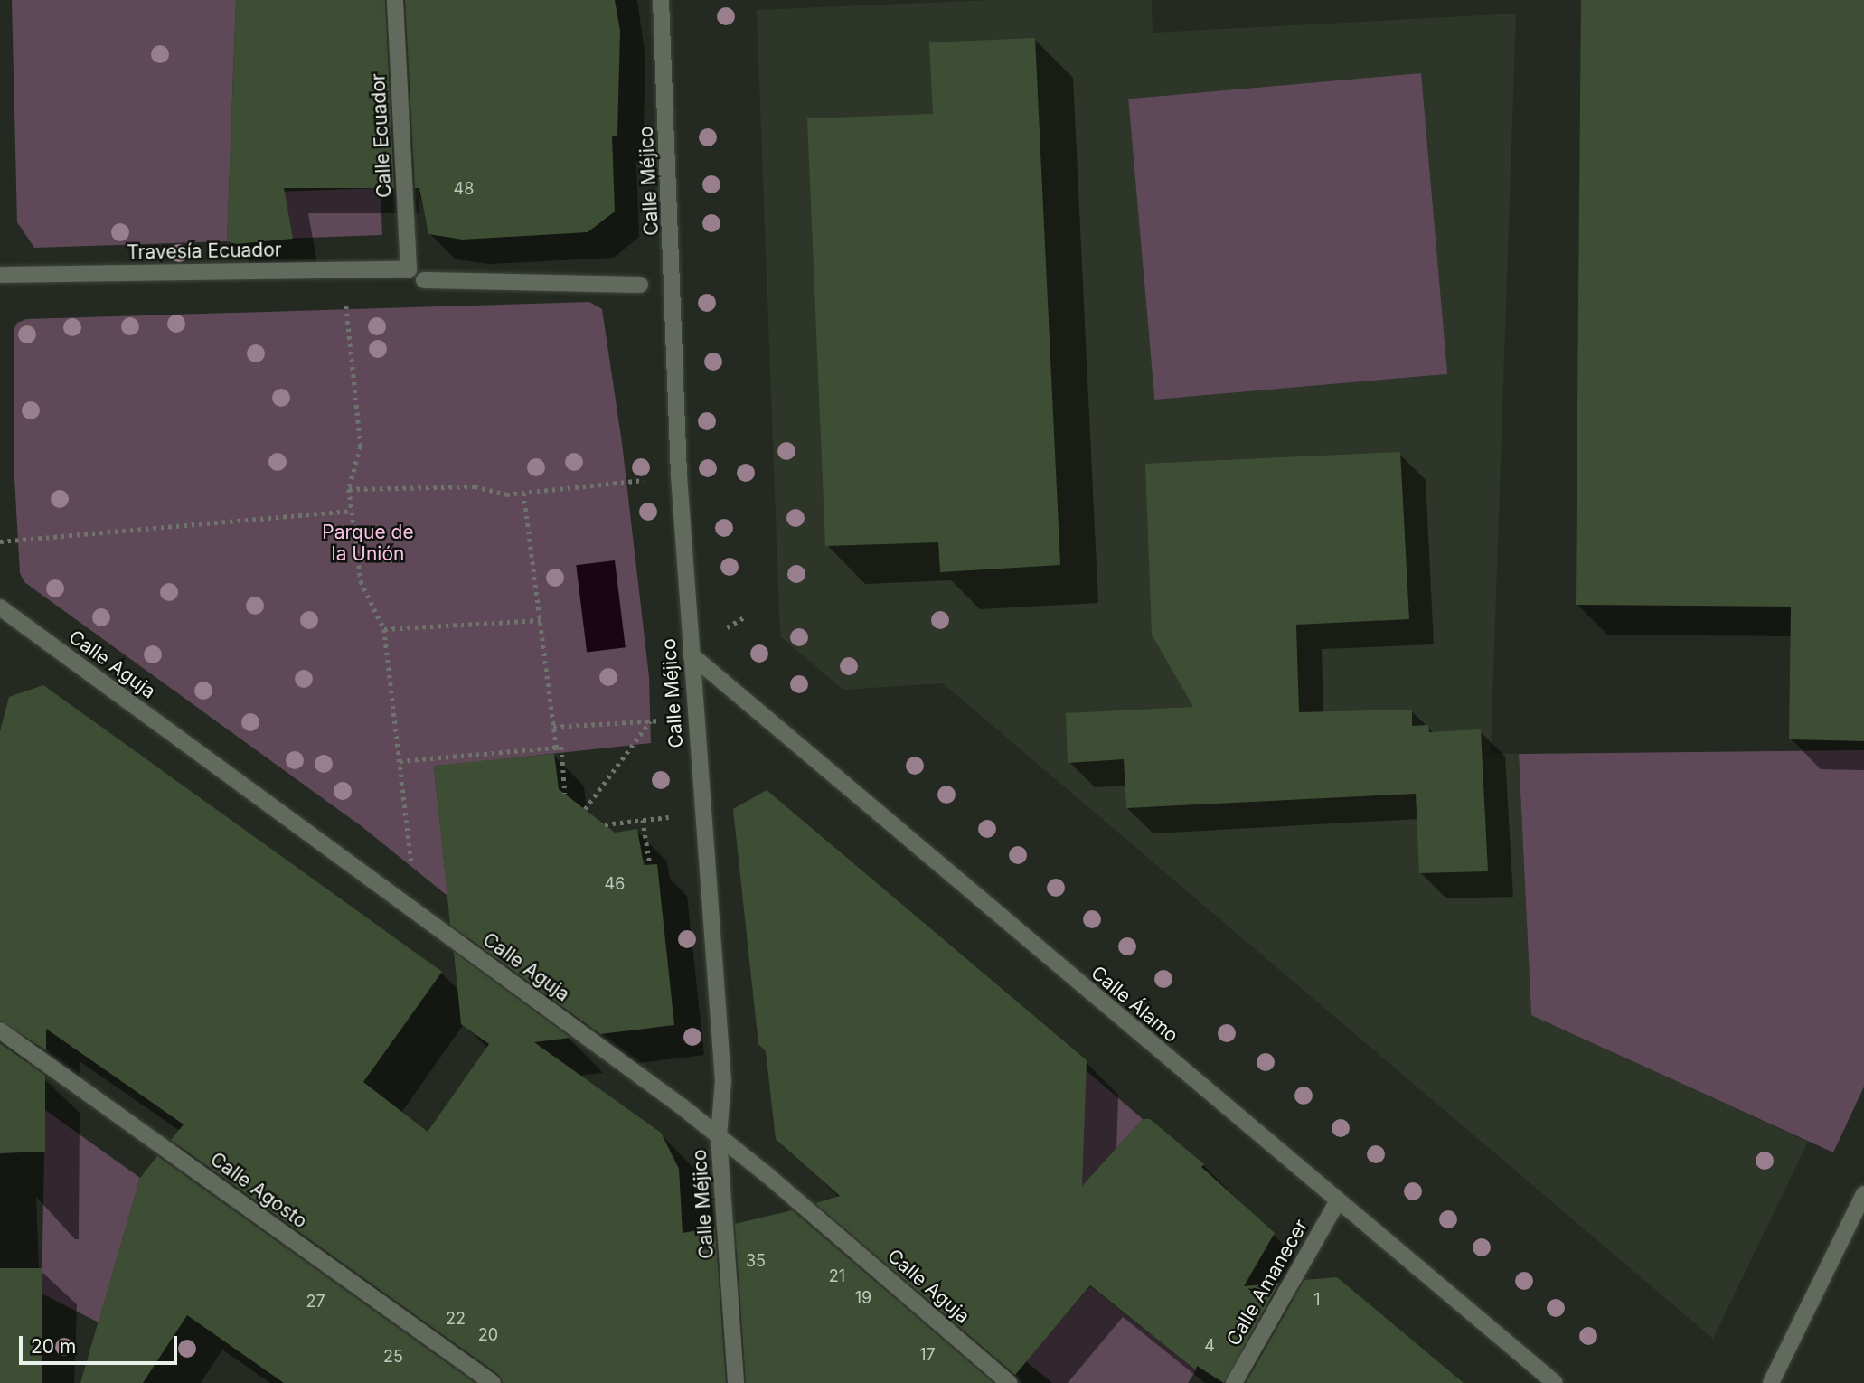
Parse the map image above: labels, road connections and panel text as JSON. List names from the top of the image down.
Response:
{
  "streets": {
    "street": [
      "Calle Ecuador",
      "Calle Méjico",
      "Travesía Ecuador",
      "Calle Aguja",
      "Calle Álamo",
      "Calle Agosto",
      "Calle Amanecer"
    ]
  },
  "crossings": [
    ["Calle Ecuador", "Travesía Ecuador"],
    ["Calle Méjico", "Calle Aguja"],
    ["Calle Méjico", "Calle Álamo"],
    ["Calle Álamo", "Calle Amanecer"]
  ],
  "parks": ["Parque de la Unión"],
  "house_numbers": [
    "48",
    "46",
    "35",
    "21",
    "19",
    "1",
    "27",
    "22",
    "20",
    "4",
    "17",
    "25"
  ],
  "scale_bar": "20 m"
}
